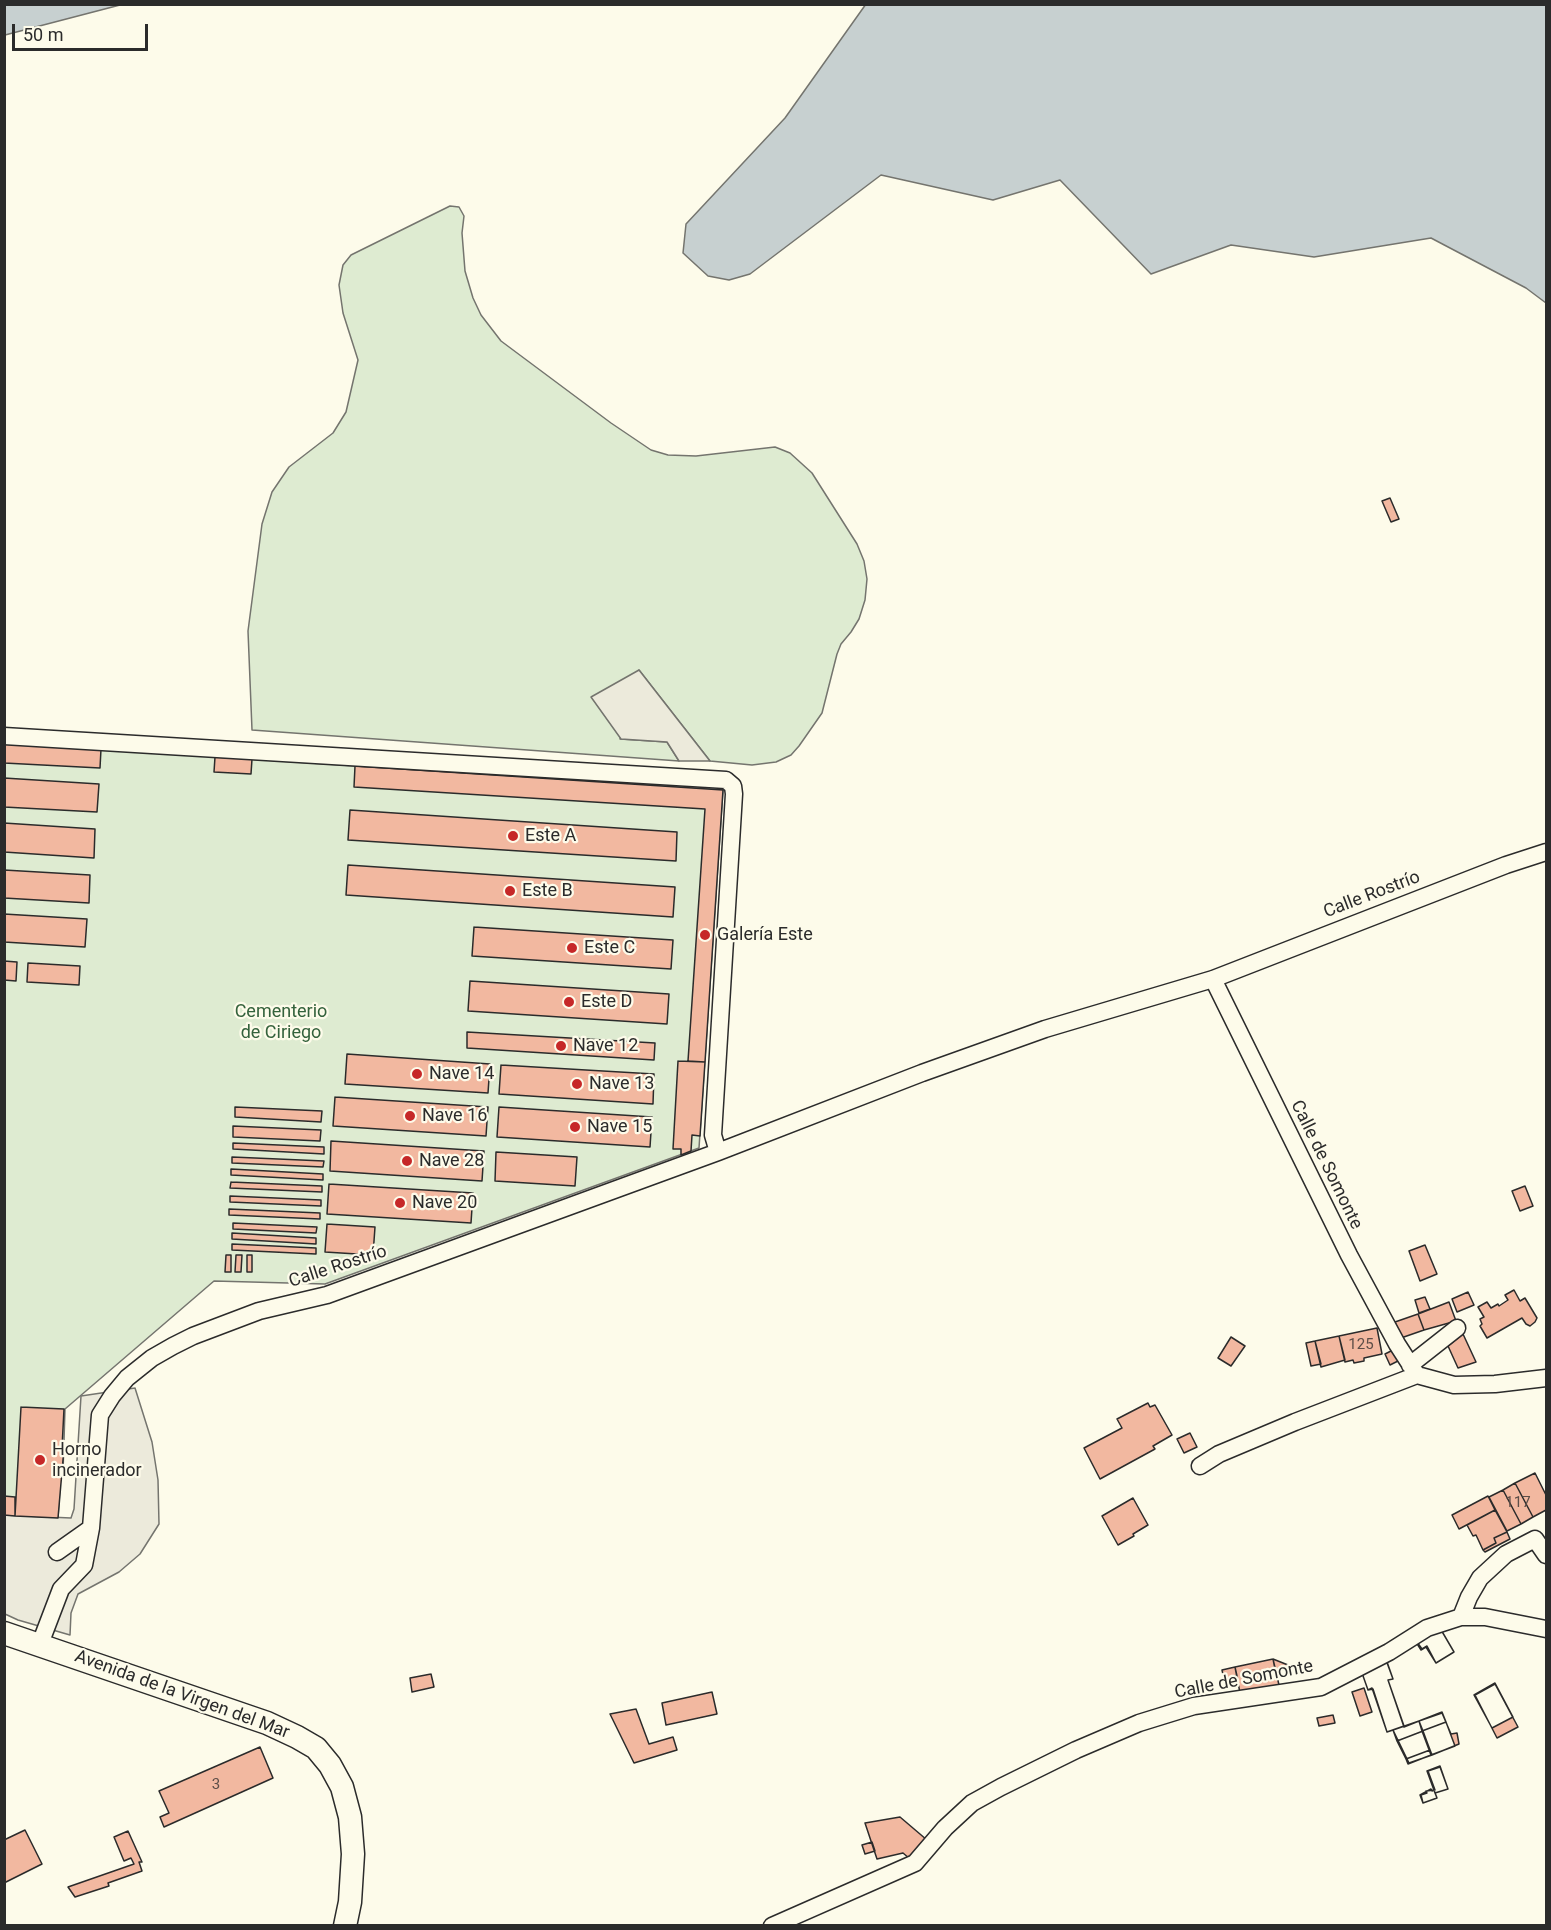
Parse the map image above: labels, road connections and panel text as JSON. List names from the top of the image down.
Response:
{
  "streets": {
    "main road": ["Avenida de la Virgen del Mar"],
    "street": ["Calle Rostrío", "Calle de Somonte"]
  },
  "crossings": [
    ["Calle Rostrío", "Calle de Somonte"],
    ["Calle Rostrío", "Avenida de la Virgen del Mar"]
  ],
  "parks": ["Cementerio de Ciriego"],
  "places": [
    "Este A",
    "Este B",
    "Galería Este",
    "Este C",
    "Este D",
    "Nave 12",
    "Nave 14",
    "Nave 13",
    "Nave 16",
    "Nave 15",
    "Nave 28",
    "Nave 20",
    "Horno incinerador"
  ],
  "house_numbers": ["125", "117", "3"],
  "scale_bar": "50 m"
}
